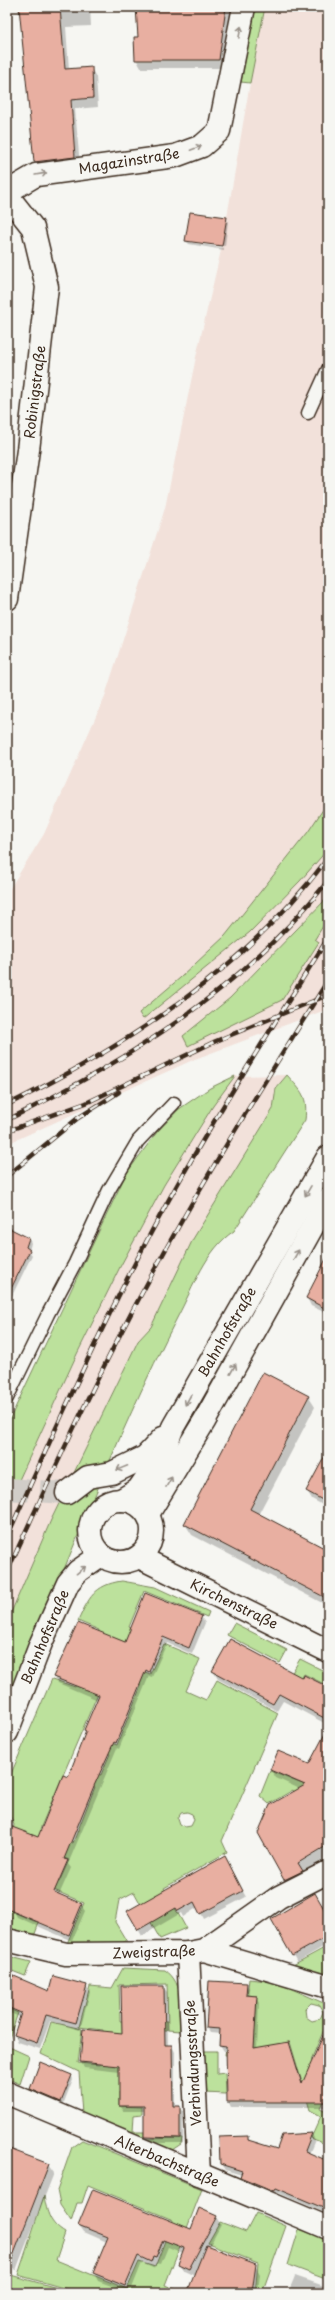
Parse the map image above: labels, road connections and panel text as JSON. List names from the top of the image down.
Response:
{
  "streets": {
    "street": [
      "Magazinstraße",
      "Robinigstraße",
      "Bahnhofstraße",
      "Kirchenstraße",
      "Zweigstraße",
      "Verbindungsstraße",
      "Alterbachstraße"
    ]
  },
  "crossings": [
    ["Magazinstraße", "Robinigstraße"],
    ["Bahnhofstraße", "Kirchenstraße"],
    ["Zweigstraße", "Verbindungsstraße"],
    ["Verbindungsstraße", "Alterbachstraße"]
  ],
  "one_way": ["Magazinstraße"]
}
